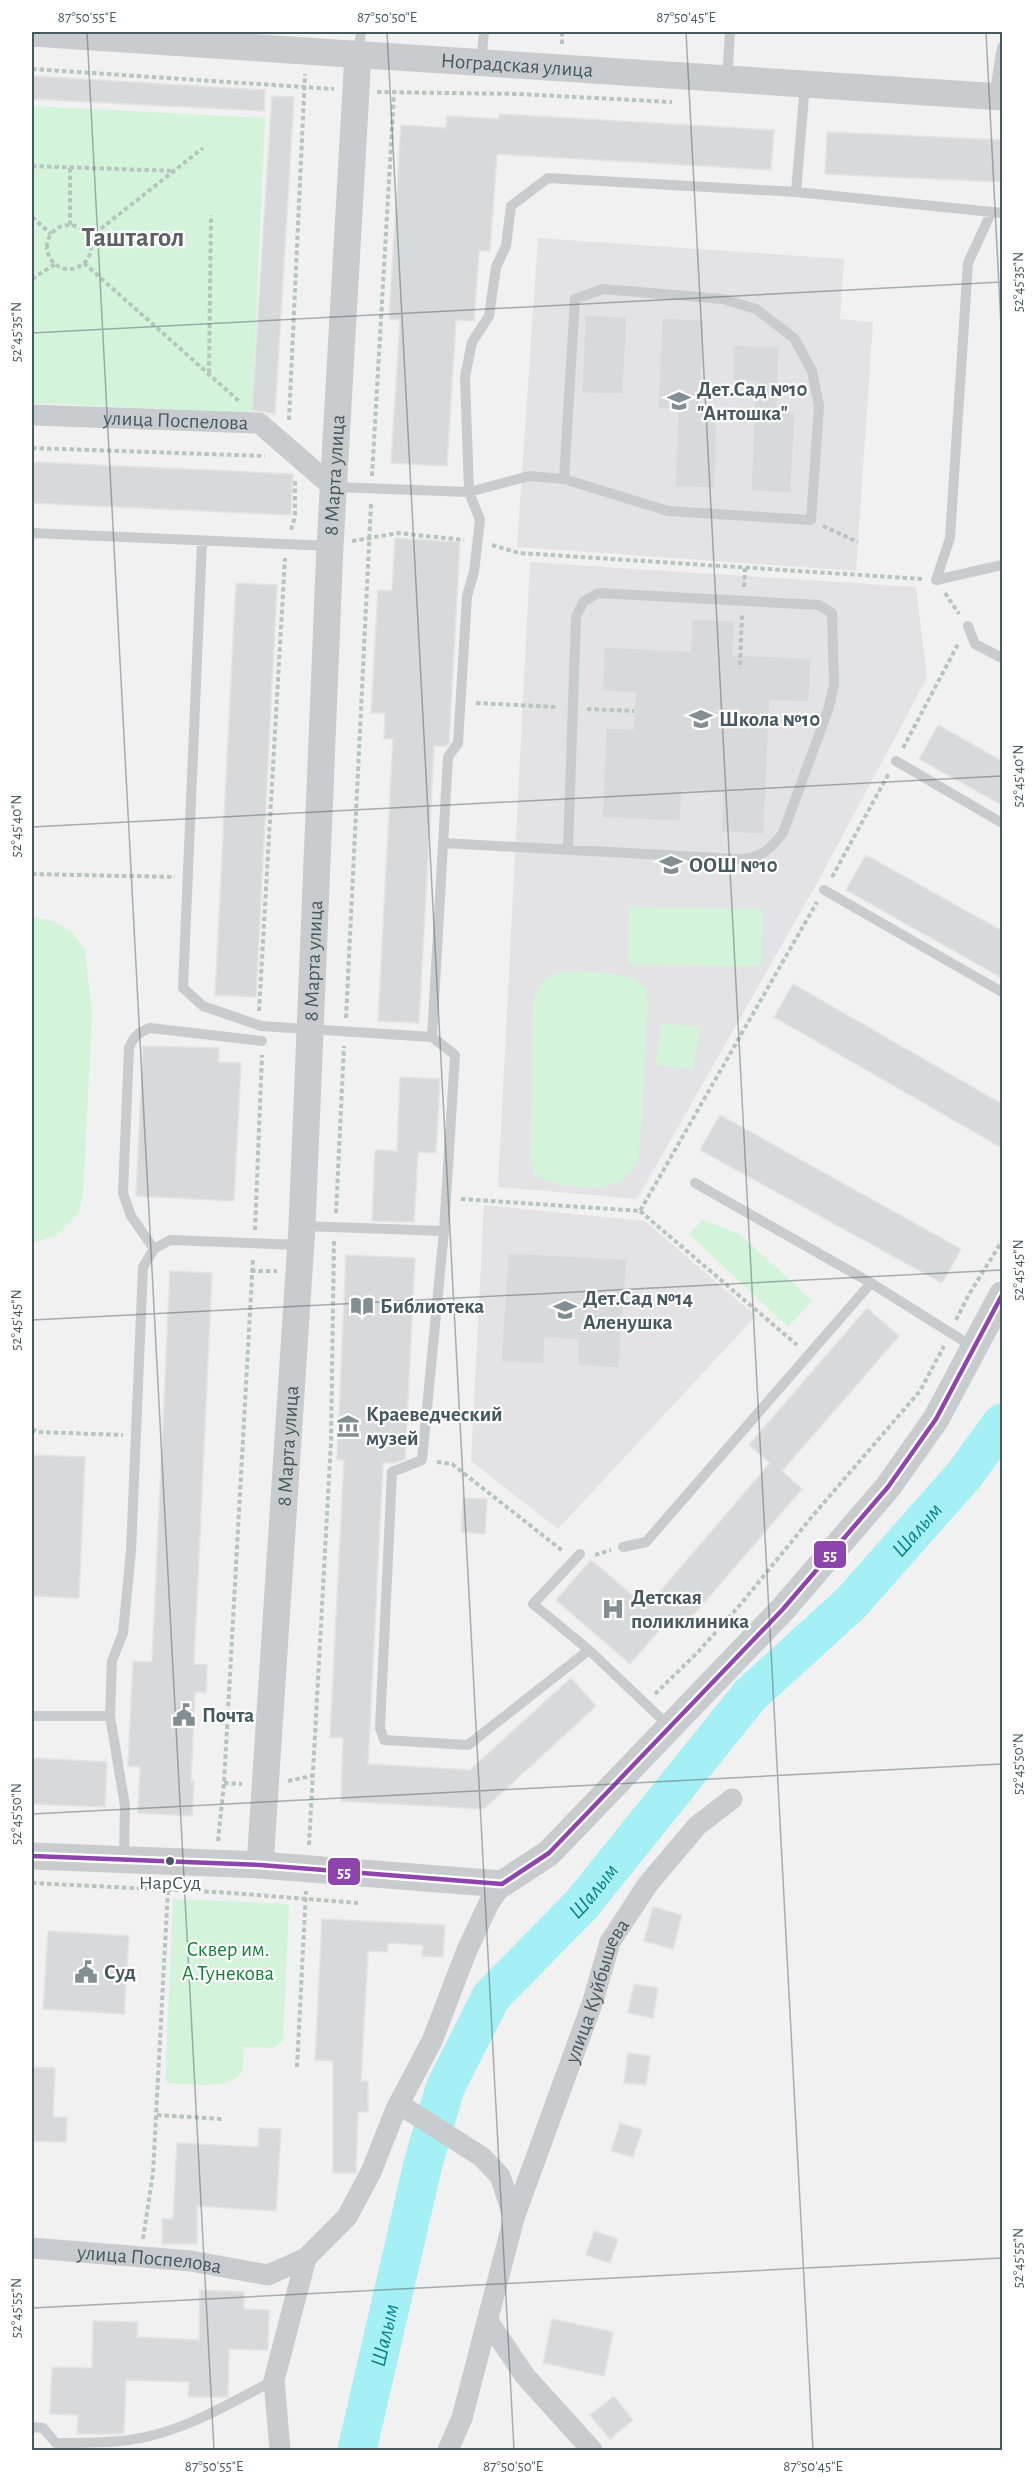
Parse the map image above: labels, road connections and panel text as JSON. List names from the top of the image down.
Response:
{
  "streets": {
    "street": [
      "Ноградская улица",
      "улица Поспелова",
      "8 Марта улица",
      "улица Куйбышева"
    ]
  },
  "crossings": [
    ["Ноградская улица", "8 Марта улица"],
    ["улица Поспелова", "8 Марта улица"]
  ],
  "districts": ["Таштагол"],
  "water": ["Шалым"],
  "parks": ["Сквер им. А.Тунекова"],
  "places": {
    "school or university": [
      "Дет.Сад №10 \"Антошка\"",
      "Школа №10",
      "ООШ №10",
      "Дет.Сад №14 Аленушка"
    ],
    "library": ["Библиотека"],
    "museum": ["Краеведческий музей"],
    "hospital": ["Детская поликлиника"],
    "public building": ["Почта", "Суд"],
    "other": ["НарСуд"]
  },
  "lines": ["transit line 55"],
  "coordinates": [
    "87°50'55\"E",
    "87°50'50\"E",
    "87°50'45\"E",
    "52°45'35\"N",
    "52°45'40\"N",
    "52°45'45\"N",
    "52°45'50\"N",
    "52°45'55\"N"
  ]
}
